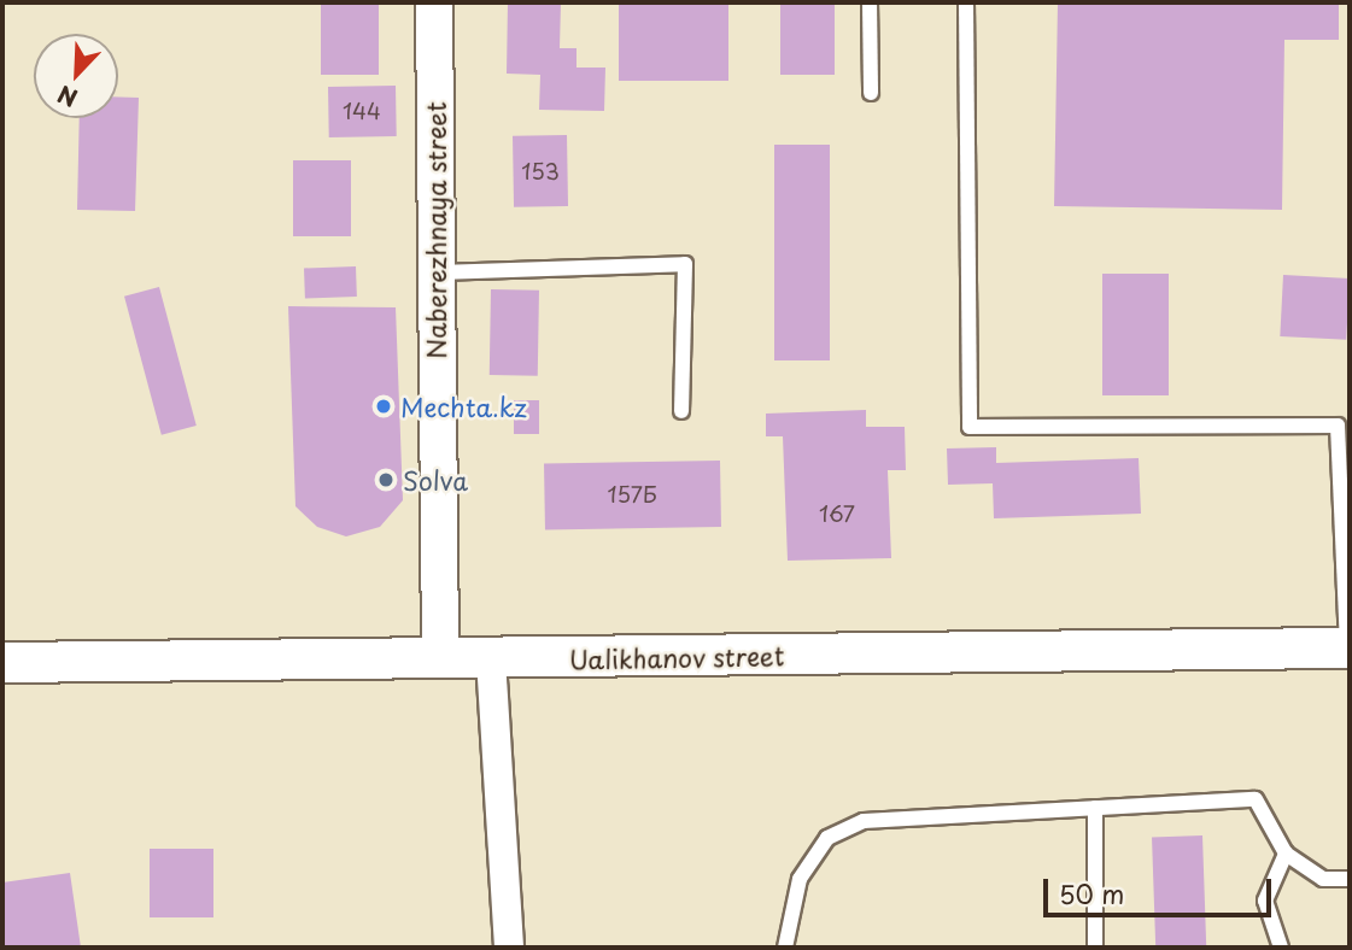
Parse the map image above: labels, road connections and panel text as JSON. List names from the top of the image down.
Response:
{
  "streets": {
    "main road": ["Ualikhanov street"],
    "street": ["Naberezhnaya street"]
  },
  "crossings": [
    ["Naberezhnaya street", "Ualikhanov street"]
  ],
  "places": ["Mechta.kz", "Solva"],
  "house_numbers": [
    "144",
    "153",
    "157Б",
    "167"
  ],
  "scale_bar": "50 m",
  "north": "bottom left"
}
